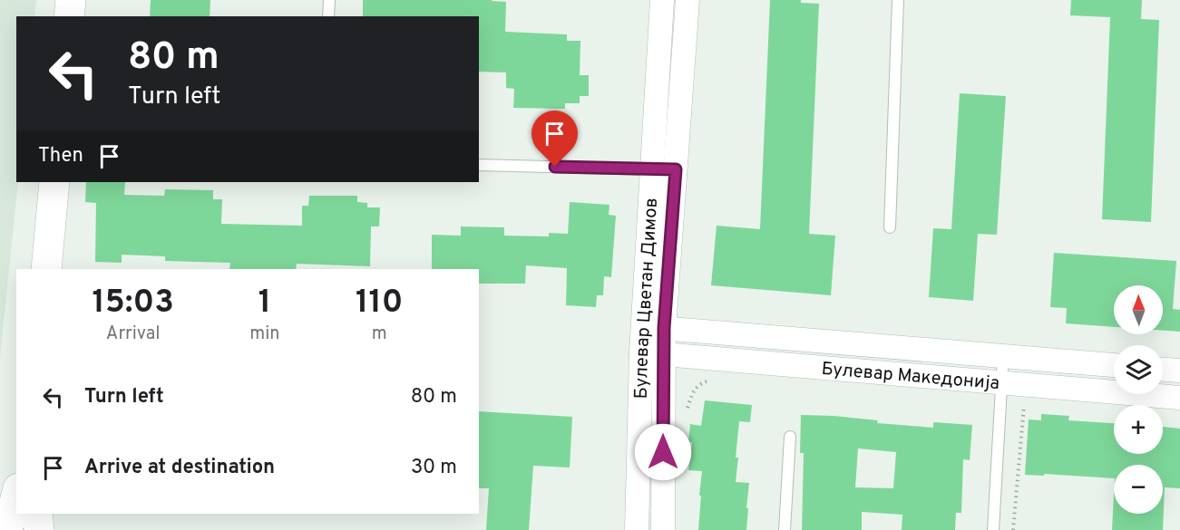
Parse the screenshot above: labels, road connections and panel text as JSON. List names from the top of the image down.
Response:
{
  "streets": {
    "street": ["Булевар Цветан Димов", "Булевар Македонија"]
  },
  "crossings": [
    ["Булевар Цветан Димов", "Булевар Македонија"]
  ],
  "north": "top",
  "page": {
    "turn": ["80 m", "Turn left"],
    "then": "Then",
    "eta": [
      "15:03",
      "Arrival",
      "1",
      "min",
      "110",
      "m"
    ],
    "map_buttons": ["+", "−"],
    "list": [
      {
        "name": "Turn left",
        "value": "80 m"
      },
      {
        "name": "Arrive at destination",
        "value": "30 m"
      }
    ]
  }
}
